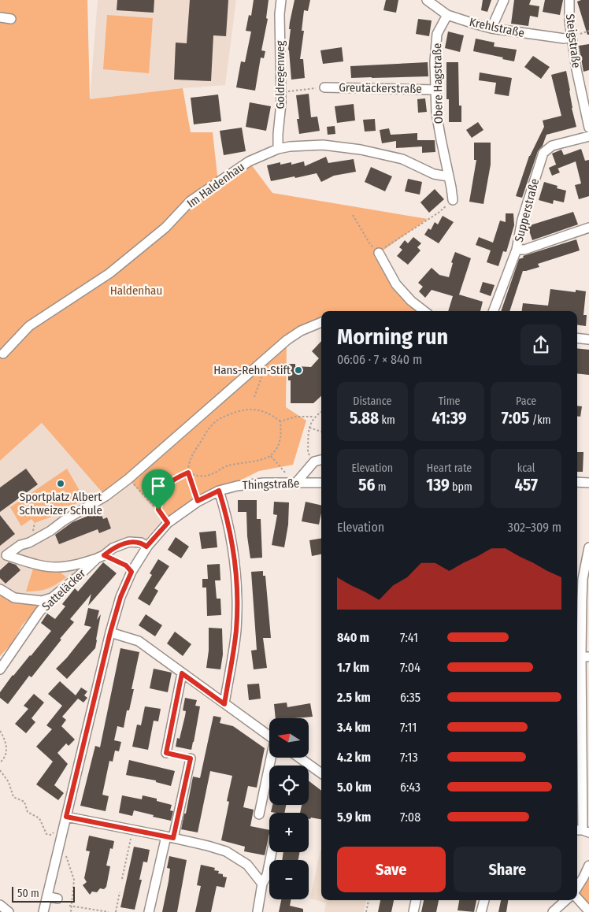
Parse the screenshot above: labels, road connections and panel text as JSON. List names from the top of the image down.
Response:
{
  "streets": {
    "street": [
      "Krehlstraße",
      "Steigstraße",
      "Goldregenweg",
      "Obere Hagstraße",
      "Greutäckerstraße",
      "Im Haldenhau",
      "Supperstraße",
      "Thingstraße",
      "Satteläcker"
    ]
  },
  "crossings": [
    ["Krehlstraße", "Steigstraße"],
    ["Krehlstraße", "Obere Hagstraße"],
    ["Goldregenweg", "Im Haldenhau"],
    ["Obere Hagstraße", "Greutäckerstraße"],
    ["Obere Hagstraße", "Im Haldenhau"],
    ["Thingstraße", "Satteläcker"]
  ],
  "parks": ["Haldenhau"],
  "places": ["Hans-Rehn-Stift", "Sportplatz Albert Schweizer Schule"],
  "scale_bar": "50 m",
  "north": "left",
  "page": {
    "heading": ["Morning run", "06:06 · 7 × 840 m"],
    "stats": [
      ["Distance", "5.88 km"],
      ["Time", "41:39"],
      ["Pace", "7:05 /km"],
      ["Elevation", "56 m"],
      ["Heart rate", "139 bpm"],
      ["kcal", "457"]
    ],
    "chart": ["Elevation", "302–309 m"],
    "list": [
      {
        "name": "840 m",
        "note": "7:41"
      },
      {
        "name": "1.7 km",
        "note": "7:04"
      },
      {
        "name": "2.5 km",
        "note": "6:35"
      },
      {
        "name": "3.4 km",
        "note": "7:11"
      },
      {
        "name": "4.2 km",
        "note": "7:13"
      },
      {
        "name": "5.0 km",
        "note": "6:43"
      },
      {
        "name": "5.9 km",
        "note": "7:08"
      }
    ],
    "map_buttons": ["+", "−"],
    "buttons": ["Save", "Share"],
    "scale": "50 m"
  }
}
